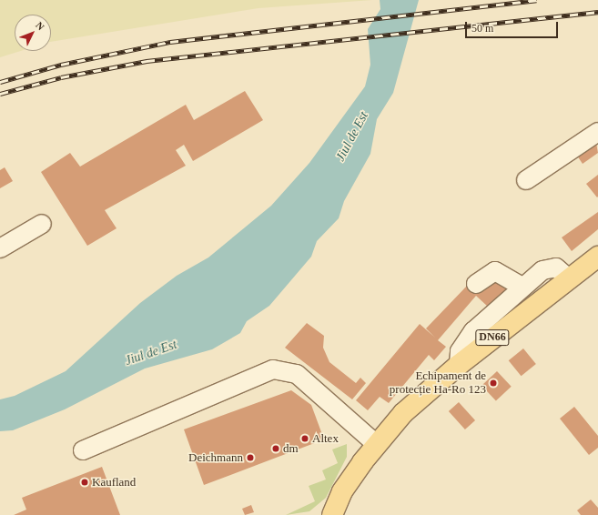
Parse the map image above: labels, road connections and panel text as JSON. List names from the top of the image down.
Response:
{
  "streets": {
    "main road": ["DN66"]
  },
  "water": ["Jiul de Est"],
  "places": [
    "Echipament de protecție Ha-Ro 123",
    "Altex",
    "dm",
    "Deichmann",
    "Kaufland"
  ],
  "scale_bar": "50 m",
  "north": "top right"
}
